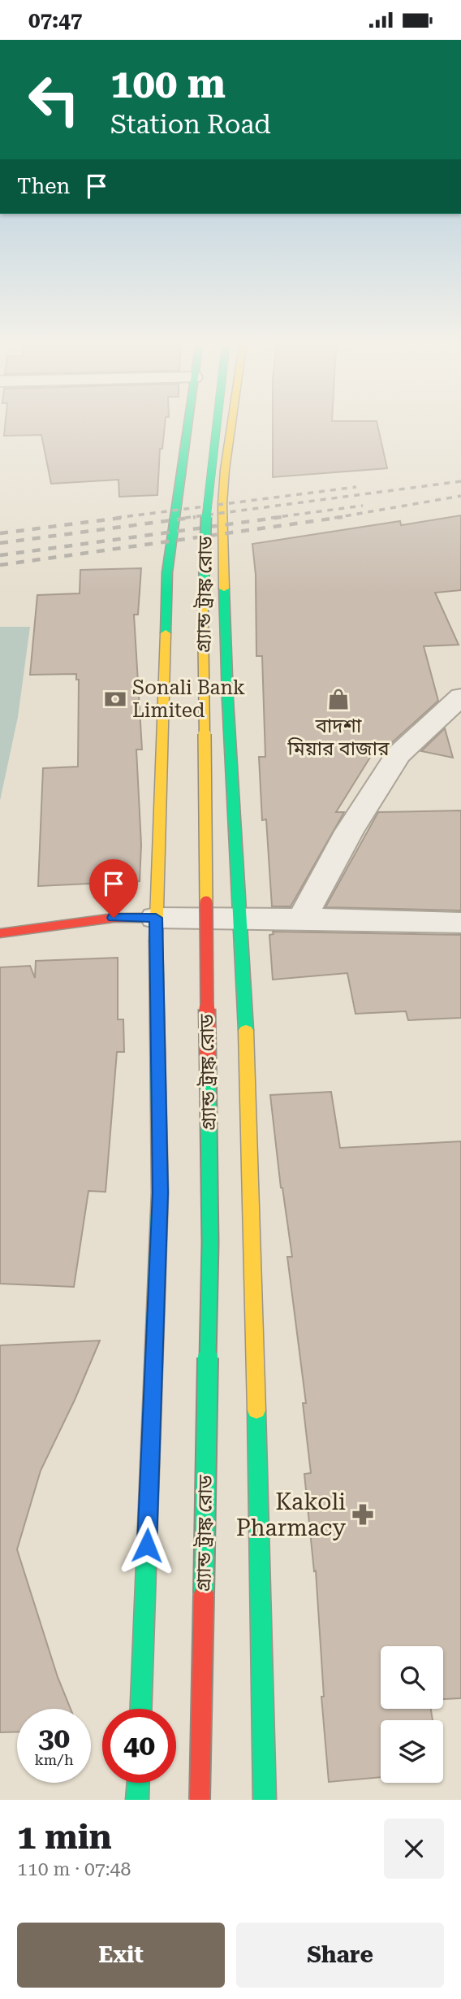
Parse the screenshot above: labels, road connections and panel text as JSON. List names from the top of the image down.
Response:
{
  "streets": {
    "main road": ["গ্র্যান্ড ট্রাঙ্ক রোড"]
  },
  "places": {
    "bank": ["Sonali Bank Limited"],
    "shop": ["বাদশা মিয়ার বাজার"],
    "pharmacy": ["Kakoli Pharmacy"]
  },
  "page": {
    "status": "07:47",
    "turn": ["100 m", "Station Road"],
    "then": "Then",
    "speed": "30 km/h",
    "limit": "40",
    "heading": ["1 min", "110 m · 07:48"],
    "buttons": ["Exit", "Share"]
  }
}
